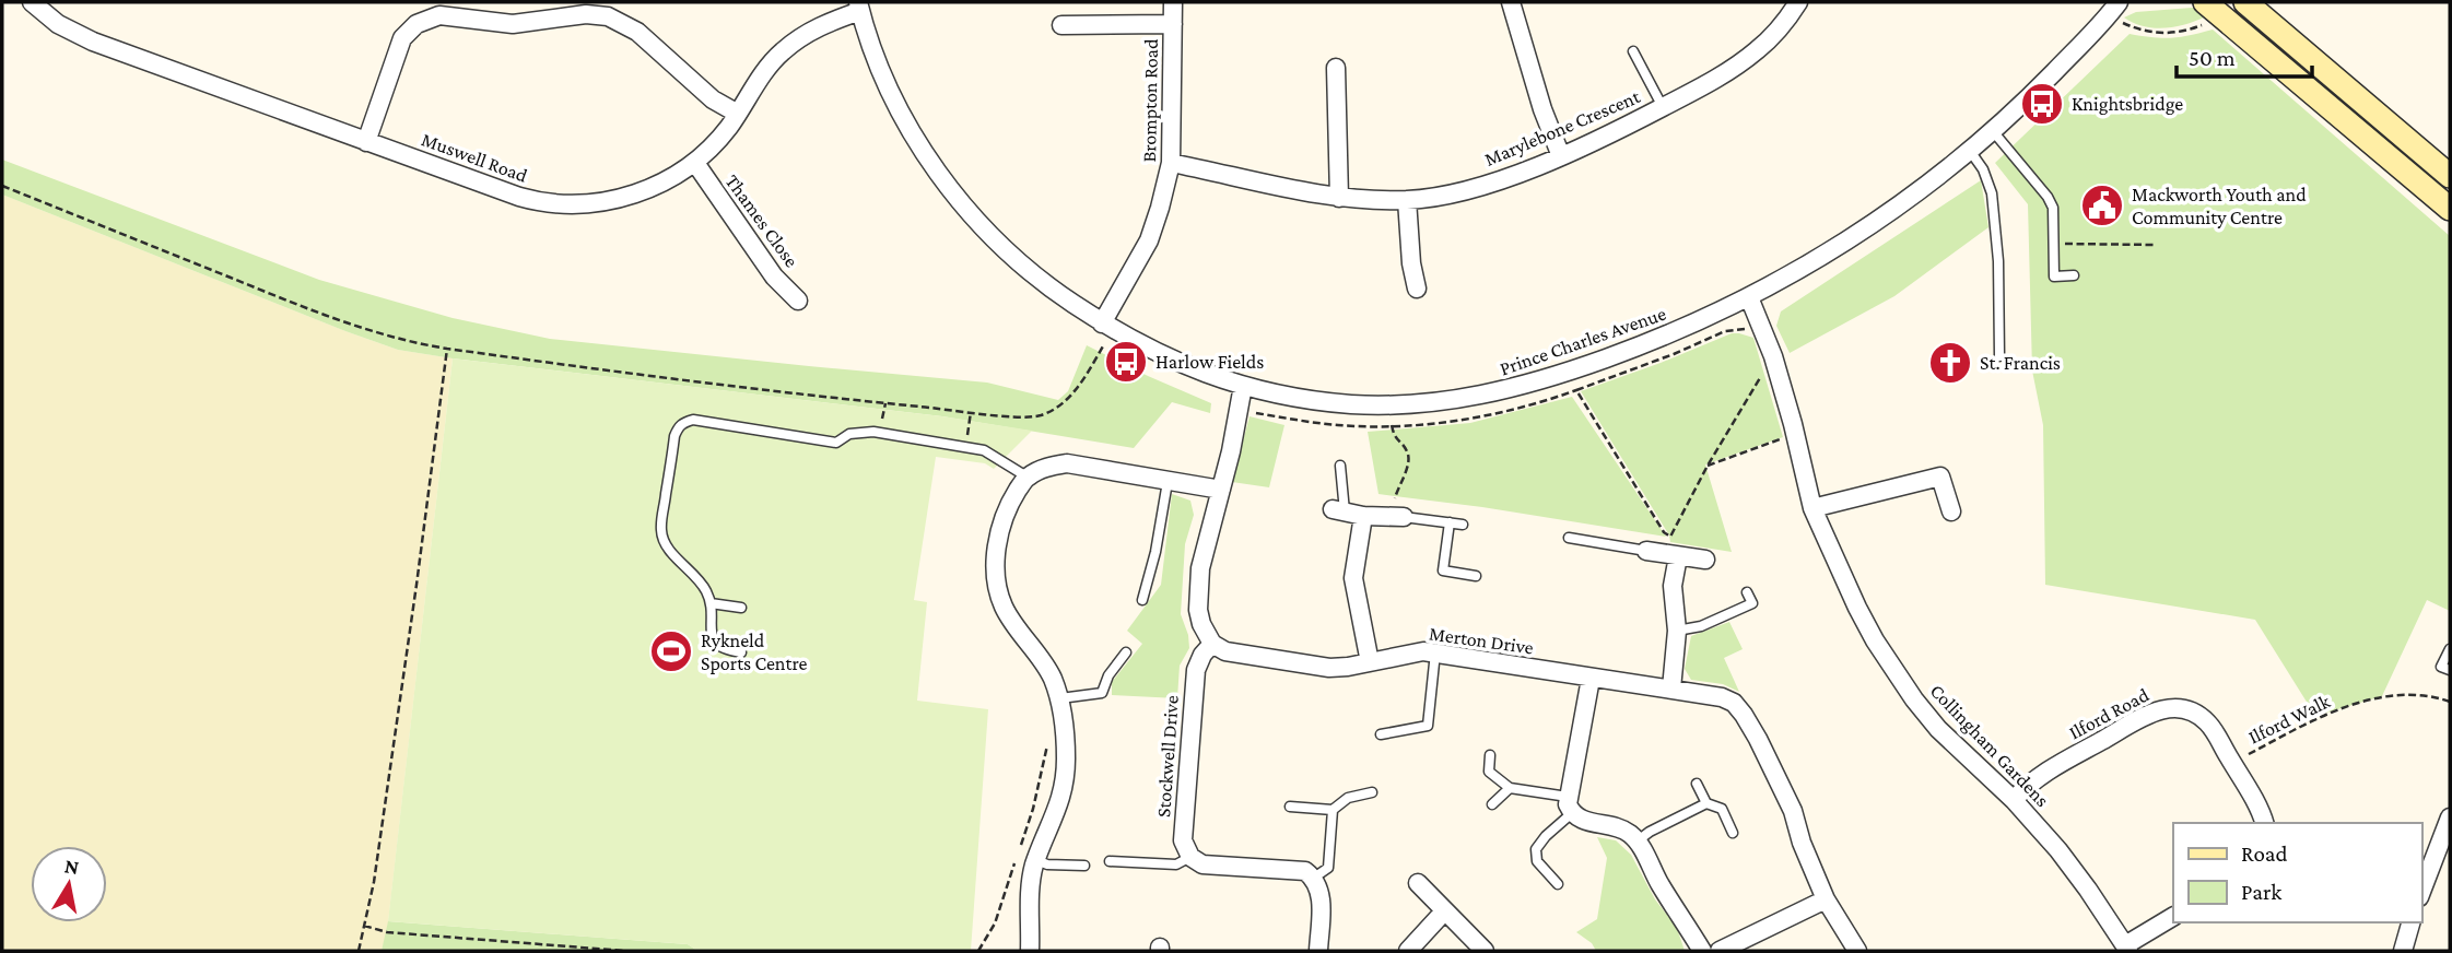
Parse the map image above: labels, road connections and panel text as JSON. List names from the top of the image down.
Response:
{
  "streets": {
    "street": [
      "Brompton Road",
      "Marylebone Crescent",
      "Muswell Road",
      "Thames Close",
      "Prince Charles Avenue",
      "Merton Drive",
      "Ilford Road",
      "Collingham Gardens",
      "Stockwell Drive"
    ],
    "path": ["Ilford Walk"]
  },
  "crossings": [
    ["Brompton Road", "Marylebone Crescent"],
    ["Brompton Road", "Prince Charles Avenue"],
    ["Muswell Road", "Thames Close"],
    ["Muswell Road", "Prince Charles Avenue"],
    ["Prince Charles Avenue", "Collingham Gardens"],
    ["Merton Drive", "Stockwell Drive"],
    ["Ilford Road", "Ilford Walk"],
    ["Ilford Road", "Collingham Gardens"]
  ],
  "places": {
    "bus stop": ["Knightsbridge", "Harlow Fields"],
    "public building": ["Mackworth Youth and Community Centre"],
    "church": ["St. Francis"],
    "sports": ["Rykneld Sports Centre"]
  },
  "legend": ["Road", "Park"],
  "scale_bar": "50 m",
  "north": "top"
}
